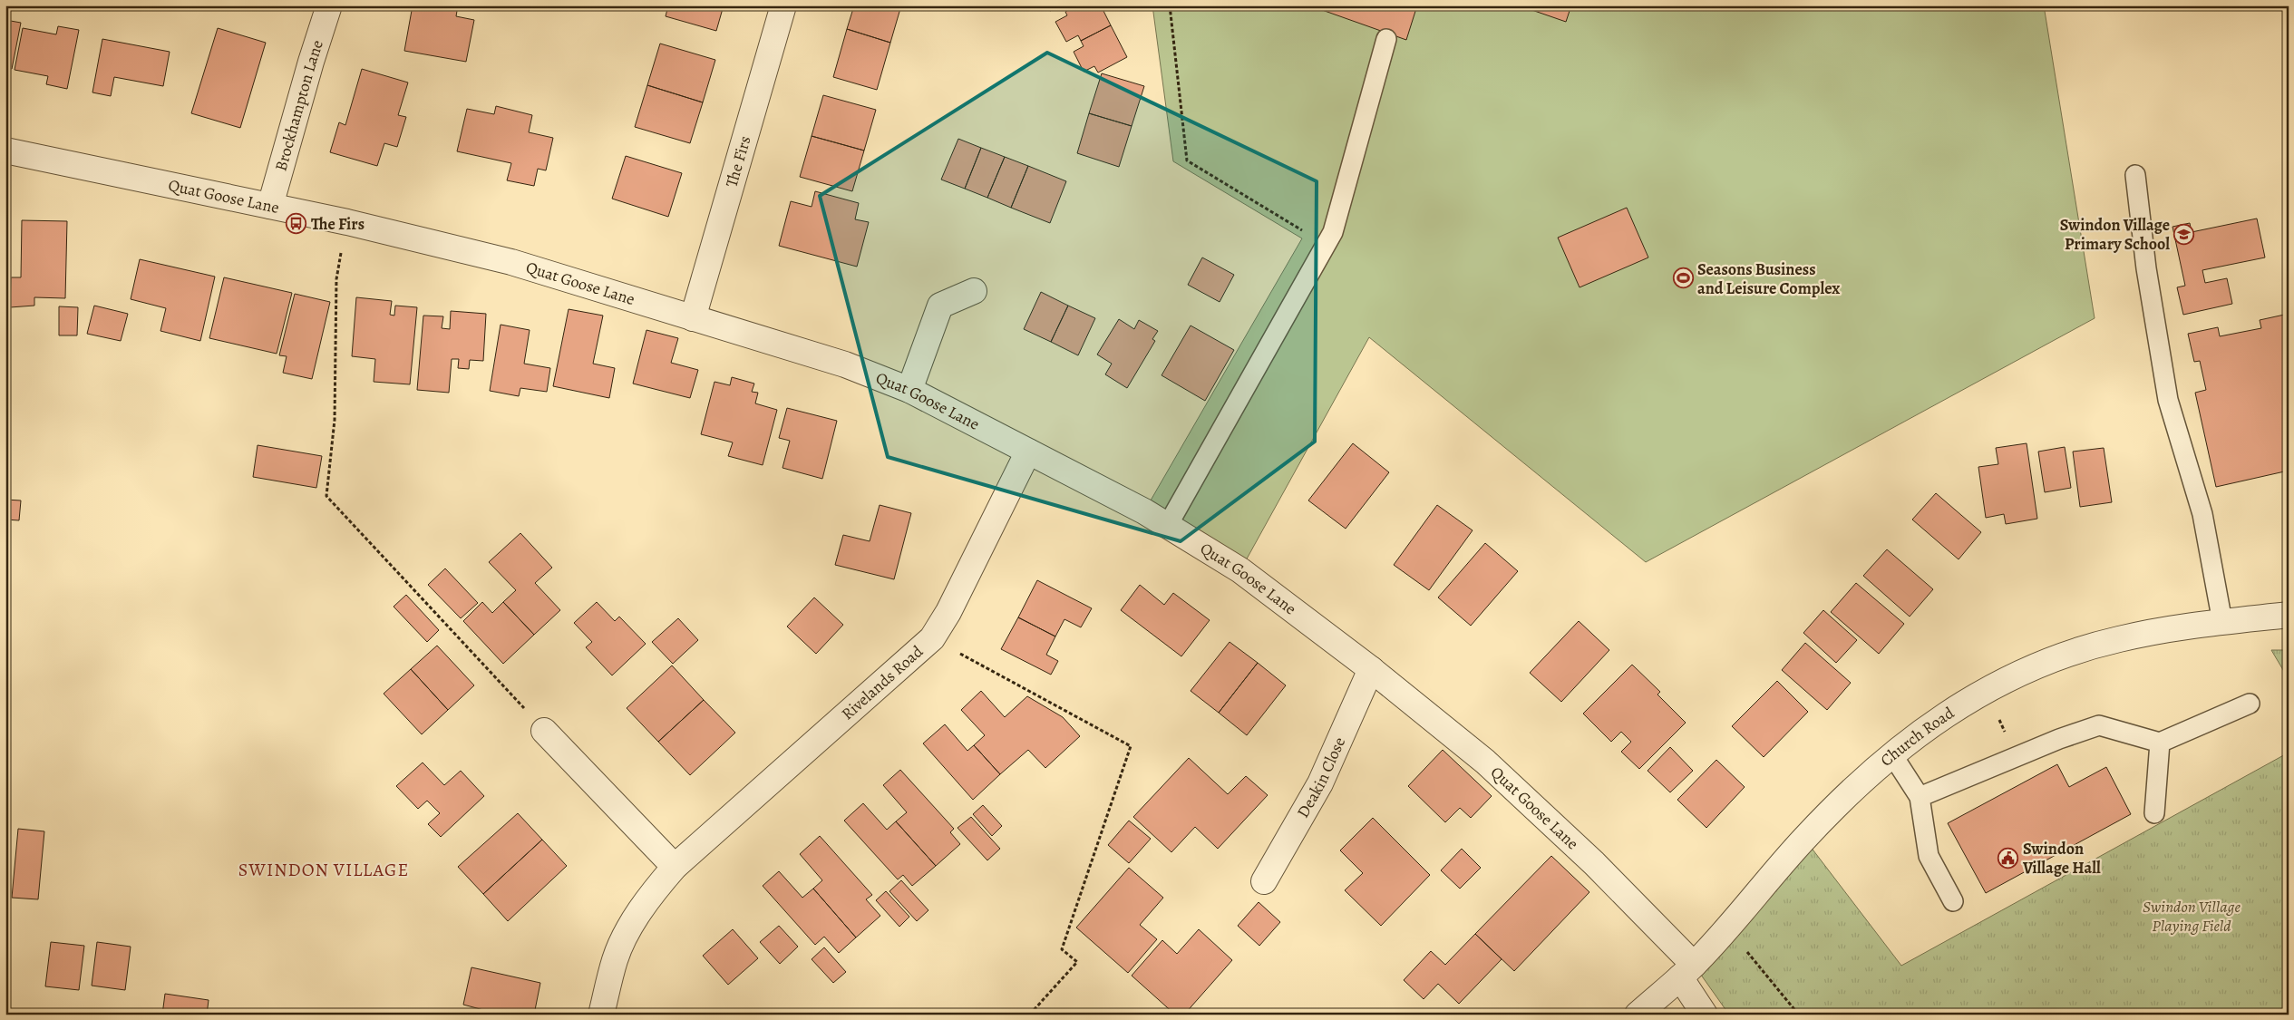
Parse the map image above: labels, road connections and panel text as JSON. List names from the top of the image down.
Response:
{
  "streets": {
    "street": [
      "Brockhampton Lane",
      "The Firs",
      "Quat Goose Lane",
      "Rivelands Road",
      "Church Road",
      "Deakin Close"
    ]
  },
  "crossings": [
    ["Brockhampton Lane", "Quat Goose Lane"],
    ["The Firs", "Quat Goose Lane"],
    ["Quat Goose Lane", "Rivelands Road"],
    ["Quat Goose Lane", "Church Road"],
    ["Quat Goose Lane", "Deakin Close"]
  ],
  "districts": ["SWINDON VILLAGE"],
  "parks": ["Swindon Village Playing Field"],
  "places": {
    "bus stop": ["The Firs"],
    "school or university": ["Swindon Village Primary School"],
    "sports": ["Seasons Business and Leisure Complex"],
    "public building": ["Swindon Village Hall"]
  }
}
